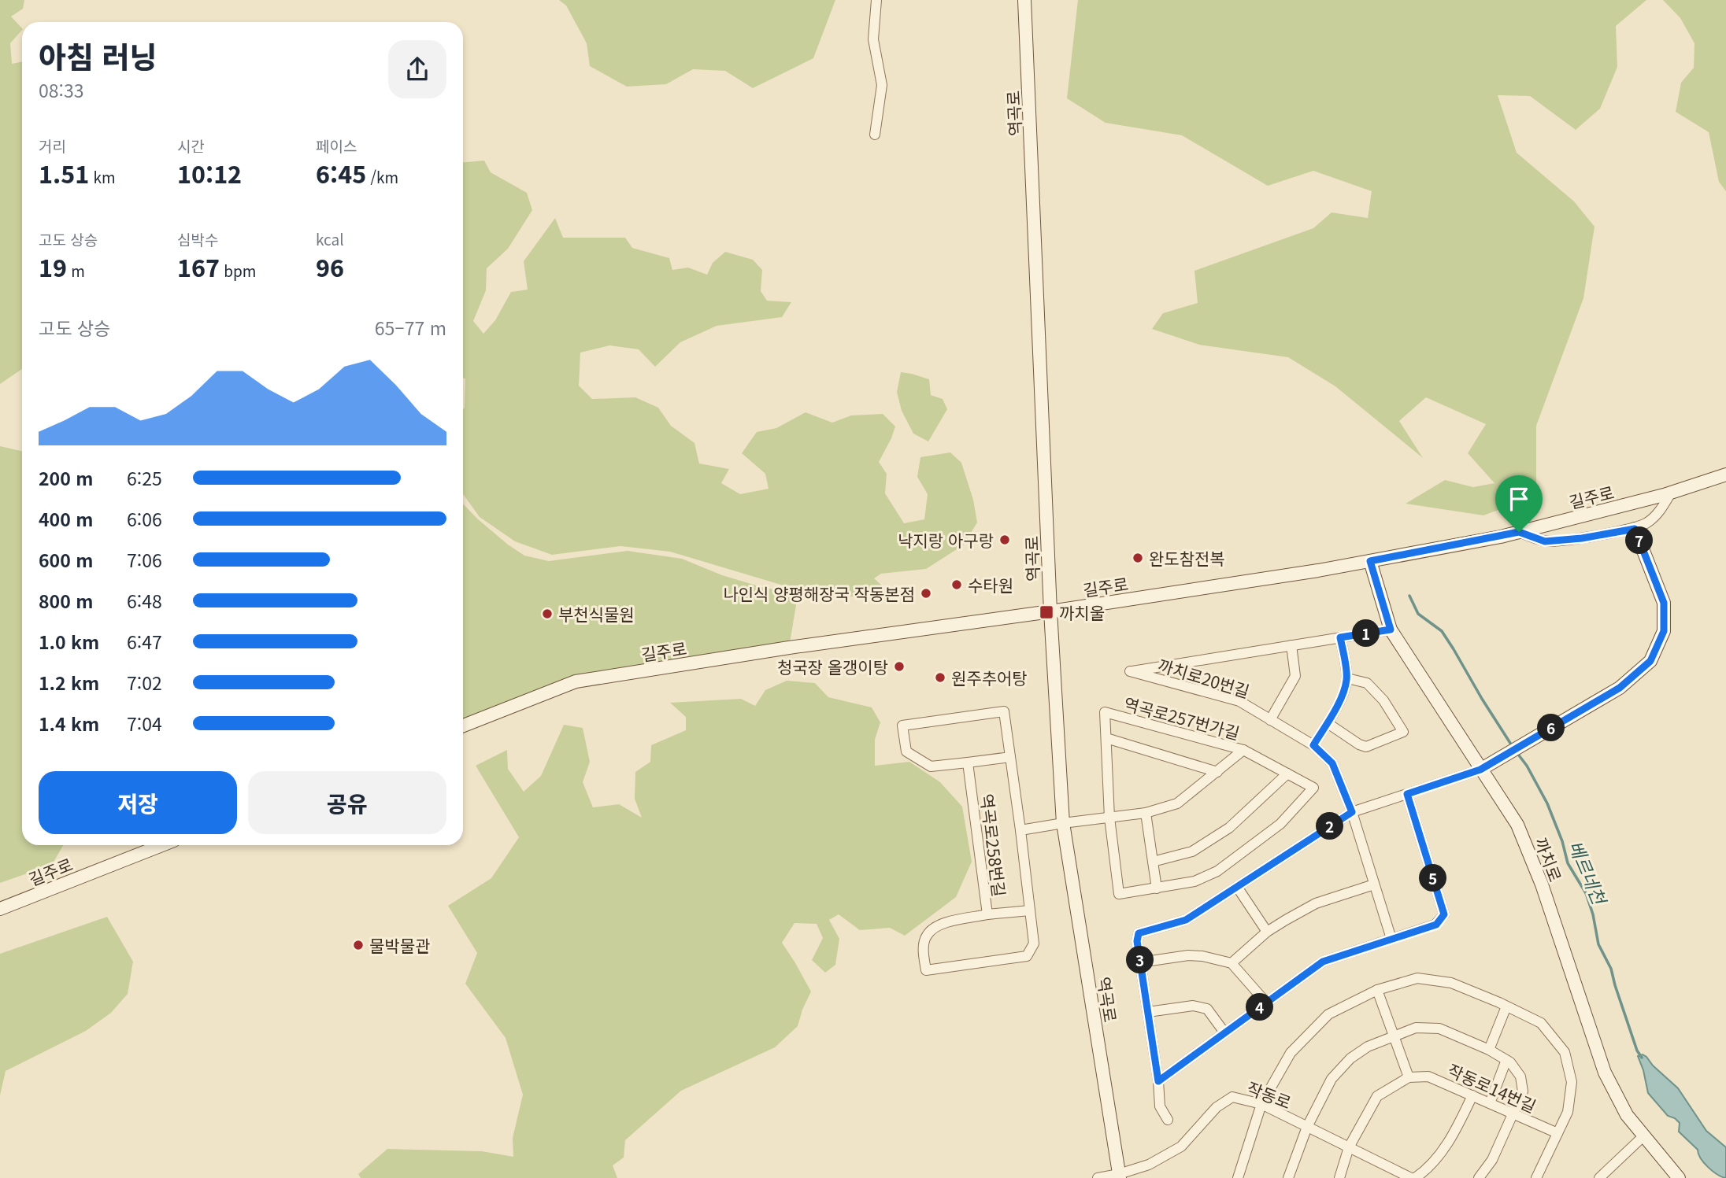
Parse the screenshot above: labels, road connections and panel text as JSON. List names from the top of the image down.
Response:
{
  "streets": {
    "street": [
      "역곡로",
      "길주로",
      "까치로20번길",
      "역곡로257번가길",
      "역곡로258번길",
      "까치로",
      "작동로14번길",
      "작동로"
    ]
  },
  "crossings": [
    ["역곡로", "길주로"],
    ["역곡로", "역곡로258번길"],
    ["역곡로", "작동로"],
    ["길주로", "까치로"],
    ["역곡로257번가길", "역곡로258번길"]
  ],
  "water": ["베르네천"],
  "places": {
    "other": [
      "낙지랑 아구랑",
      "완도참전복",
      "수타원",
      "나인식 양평해장국 작동본점",
      "부천식물원",
      "청국장 올갱이탕",
      "원주추어탕",
      "물박물관"
    ],
    "transit": ["까치울"]
  },
  "page": {
    "heading": ["아침 러닝", "08:33"],
    "stats": [
      ["거리", "1.51 km"],
      ["시간", "10:12"],
      ["페이스", "6:45 /km"],
      ["고도 상승", "19 m"],
      ["심박수", "167 bpm"],
      ["kcal", "96"]
    ],
    "chart": ["고도 상승", "65–77 m"],
    "list": [
      {
        "name": "200 m",
        "note": "6:25"
      },
      {
        "name": "400 m",
        "note": "6:06"
      },
      {
        "name": "600 m",
        "note": "7:06"
      },
      {
        "name": "800 m",
        "note": "6:48"
      },
      {
        "name": "1.0 km",
        "note": "6:47"
      },
      {
        "name": "1.2 km",
        "note": "7:02"
      },
      {
        "name": "1.4 km",
        "note": "7:04"
      }
    ],
    "pins": [
      "7",
      "1",
      "6",
      "2",
      "5",
      "3",
      "4"
    ],
    "buttons": ["저장", "공유"]
  }
}
